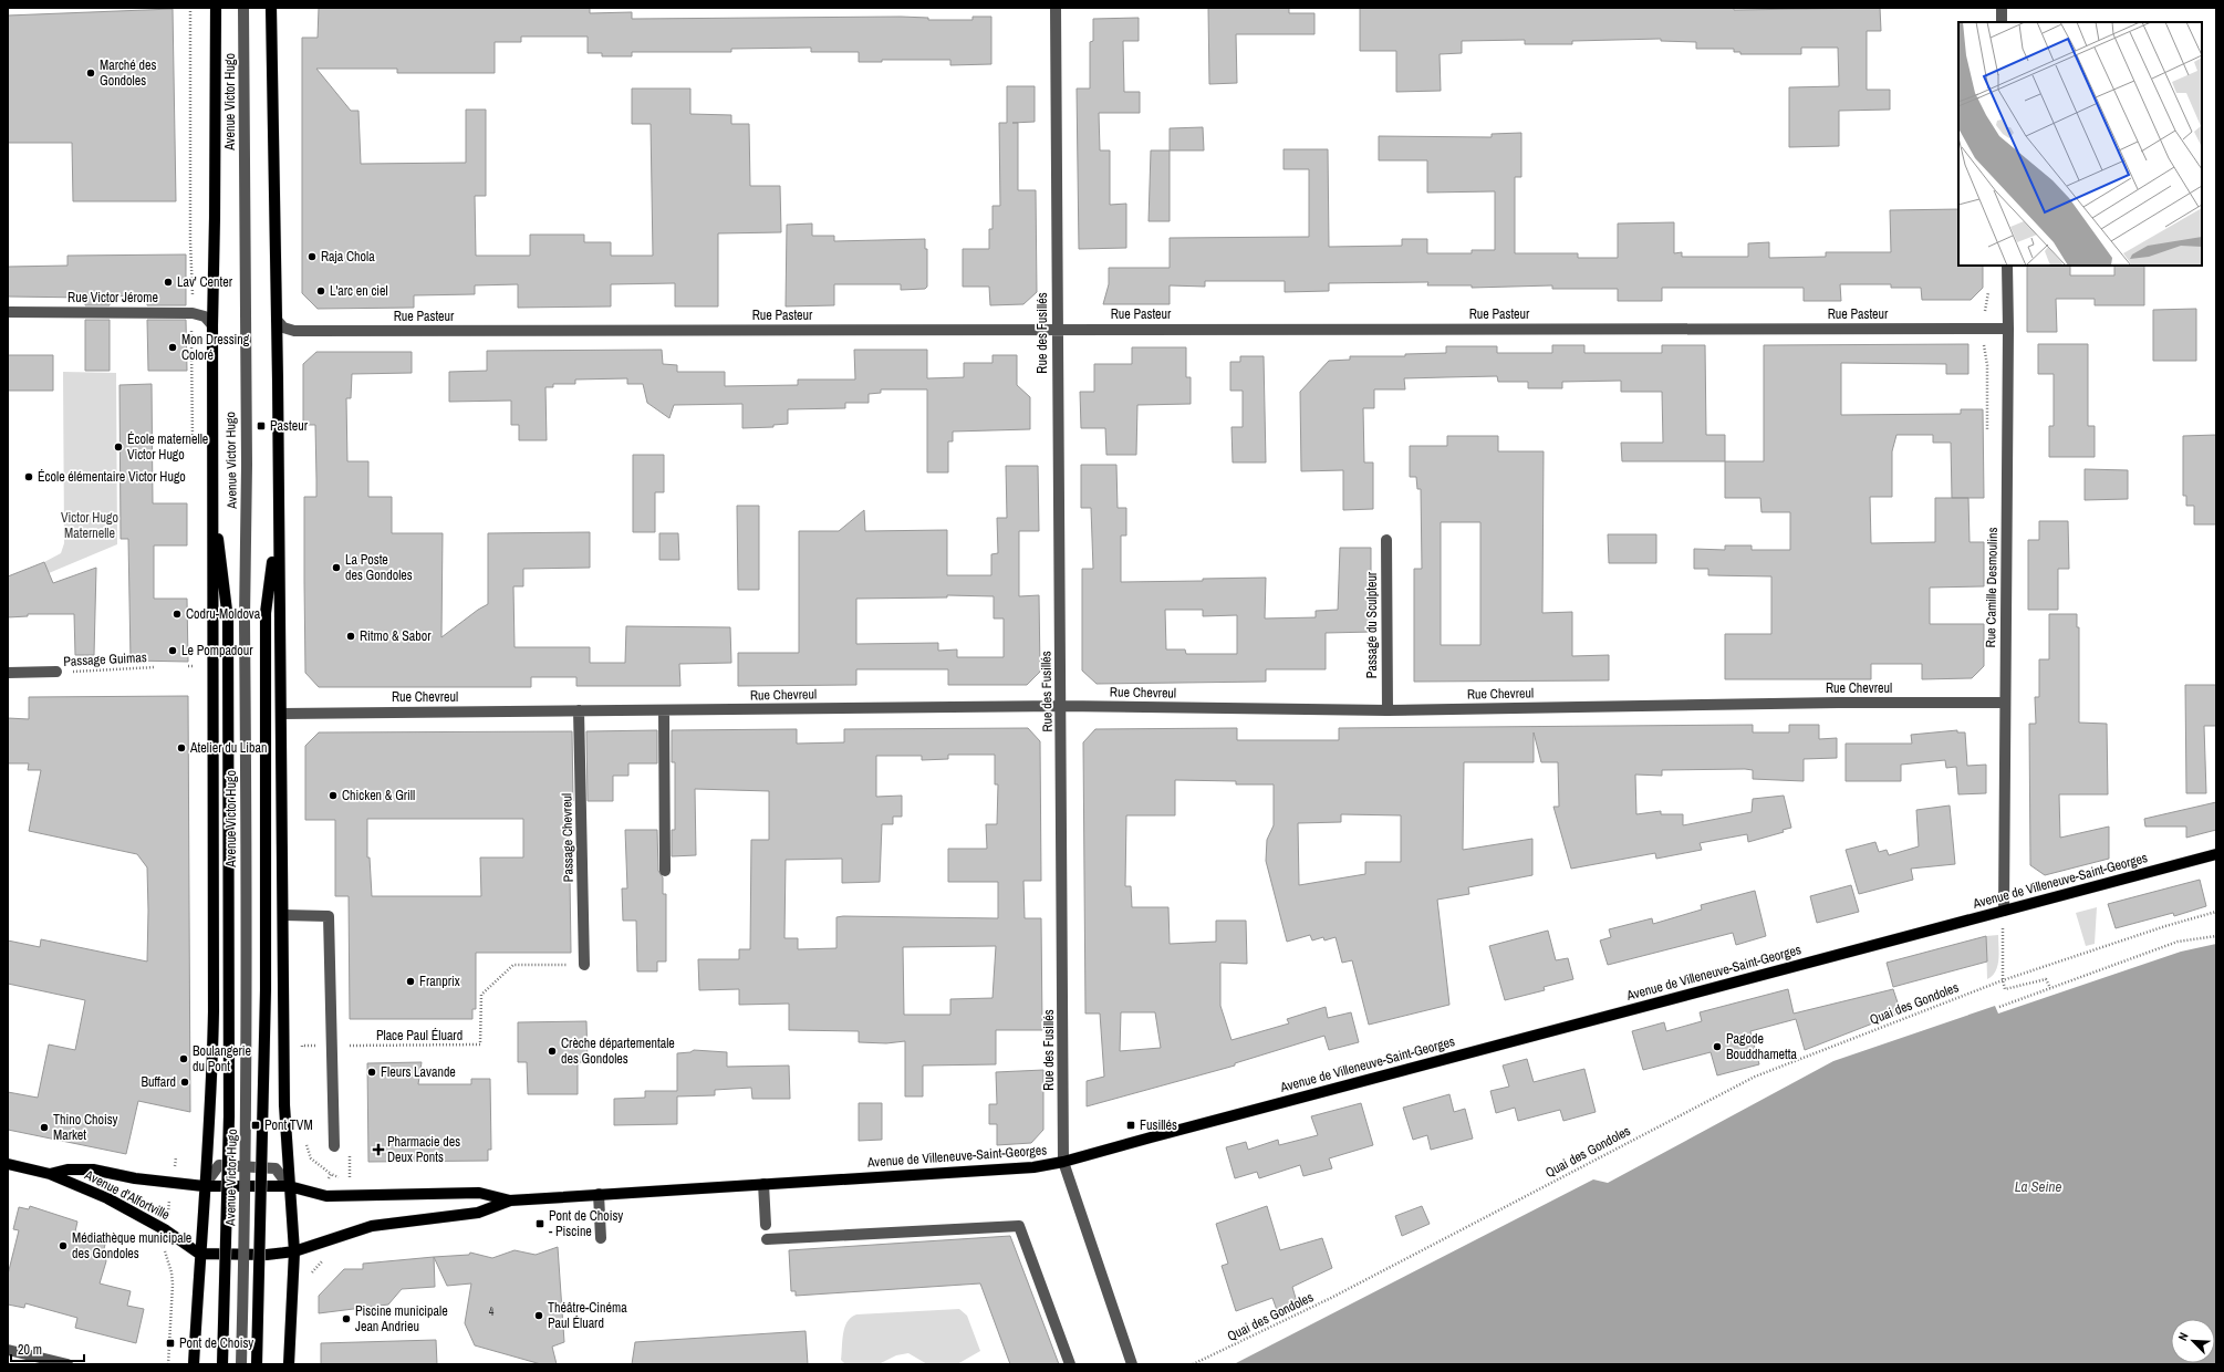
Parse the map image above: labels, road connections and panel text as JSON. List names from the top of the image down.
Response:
{
  "streets": {
    "main road": ["Avenue Victor Hugo", "Avenue de Villeneuve-Saint-Georges", "Avenue d'Alfortville"],
    "street": [
      "Rue Victor Jérome",
      "Rue Pasteur",
      "Rue des Fusillés",
      "Rue Camille Desmoulins",
      "Passage du Sculpteur",
      "Rue Chevreul",
      "Passage Chevreul"
    ],
    "path": ["Passage Guimas", "Quai des Gondoles", "Place Paul Éluard"]
  },
  "crossings": [
    ["Avenue Victor Hugo", "Rue Victor Jérome"],
    ["Avenue Victor Hugo", "Avenue de Villeneuve-Saint-Georges"],
    ["Avenue Victor Hugo", "Avenue d'Alfortville"],
    ["Rue Pasteur", "Rue des Fusillés"],
    ["Rue Pasteur", "Rue Camille Desmoulins"],
    ["Rue des Fusillés", "Rue Chevreul"],
    ["Rue des Fusillés", "Avenue de Villeneuve-Saint-Georges"],
    ["Rue Camille Desmoulins", "Rue Chevreul"],
    ["Rue Camille Desmoulins", "Avenue de Villeneuve-Saint-Georges"],
    ["Passage du Sculpteur", "Rue Chevreul"],
    ["Rue Chevreul", "Passage Chevreul"],
    ["Passage Chevreul", "Place Paul Éluard"],
    ["Avenue de Villeneuve-Saint-Georges", "Avenue d'Alfortville"]
  ],
  "water": ["La Seine"],
  "parks": ["Victor Hugo Maternelle"],
  "places": {
    "other": [
      "Marché des Gondoles",
      "Raja Chola",
      "Lav' Center",
      "L'arc en ciel",
      "Mon Dressing Coloré",
      "École maternelle Victor Hugo",
      "École élémentaire Victor Hugo",
      "La Poste des Gondoles",
      "Codru-Moldova",
      "Ritmo & Sabor",
      "Le Pompadour",
      "Atelier du Liban",
      "Chicken & Grill",
      "Franprix",
      "Pagode Bouddhametta",
      "Crèche départementale des Gondoles",
      "Boulangerie du Pont",
      "Fleurs Lavande",
      "Buffard",
      "Thino Choisy Market",
      "Médiathèque municipale des Gondoles",
      "Théâtre-Cinéma Paul Éluard",
      "Piscine municipale Jean Andrieu"
    ],
    "transit": [
      "Pasteur",
      "Pont TVM",
      "Fusillés",
      "Pont de Choisy - Piscine",
      "Pont de Choisy"
    ],
    "health": ["Pharmacie des Deux Ponts"]
  },
  "house_numbers": ["4"],
  "scale_bar": "20 m",
  "north": "top left"
}
